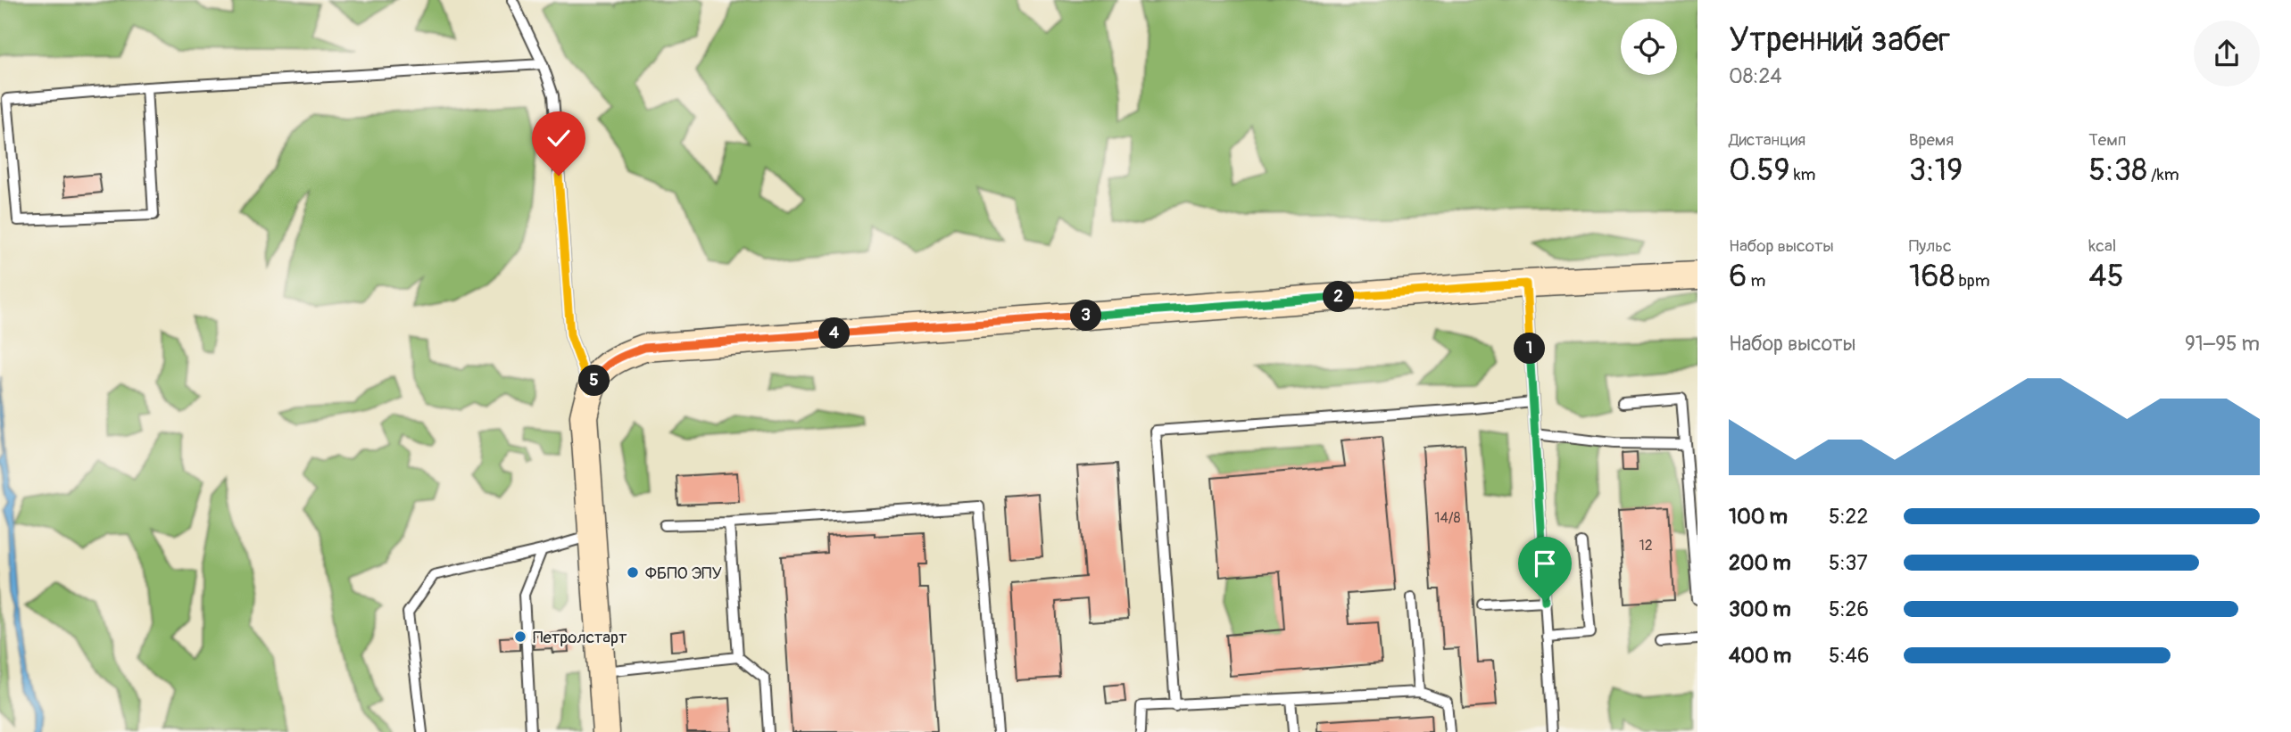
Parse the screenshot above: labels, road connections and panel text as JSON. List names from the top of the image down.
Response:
{
  "places": ["ФБПО ЭПУ", "Петролстарт"],
  "house_numbers": ["14/8", "12"],
  "page": {
    "heading": ["Утренний забег", "08:24"],
    "stats": [
      ["Дистанция", "0.59 km"],
      ["Время", "3:19"],
      ["Темп", "5:38 /km"],
      ["Набор высоты", "6 m"],
      ["Пульс", "168 bpm"],
      ["kcal", "45"]
    ],
    "pins": [
      "2",
      "3",
      "4",
      "1",
      "5"
    ],
    "chart": ["Набор высоты", "91–95 m"],
    "list": [
      {
        "name": "100 m",
        "note": "5:22"
      },
      {
        "name": "200 m",
        "note": "5:37"
      },
      {
        "name": "300 m",
        "note": "5:26"
      },
      {
        "name": "400 m",
        "note": "5:46"
      }
    ]
  }
}
